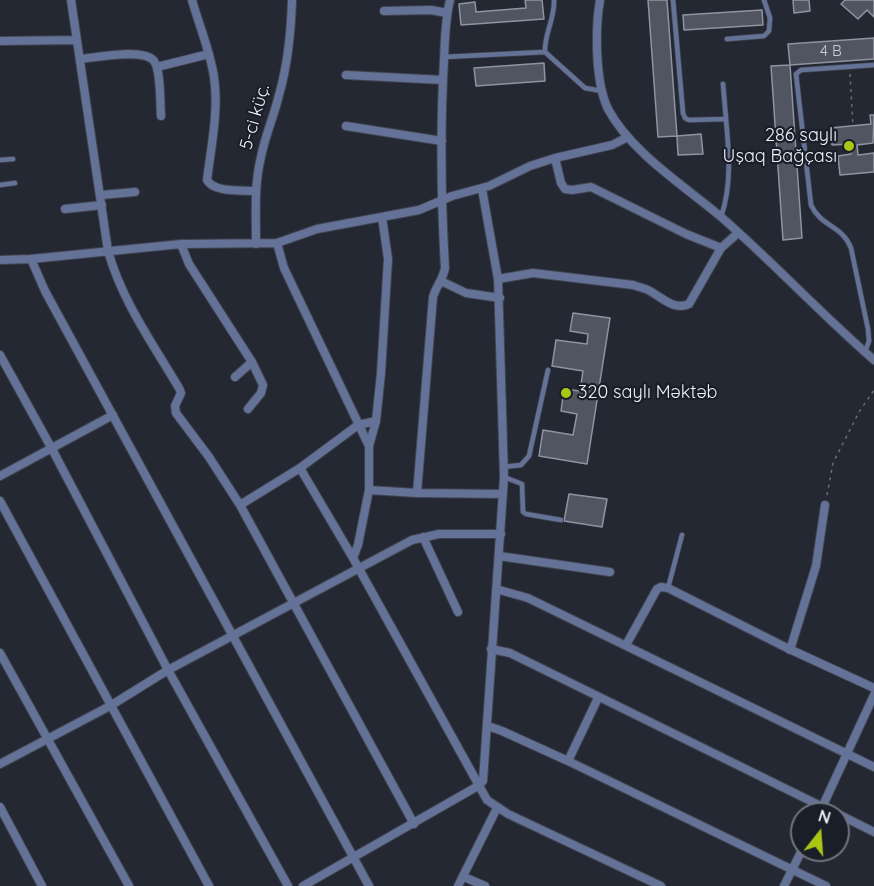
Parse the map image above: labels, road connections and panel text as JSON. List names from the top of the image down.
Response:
{
  "streets": {
    "street": ["5-ci küç."]
  },
  "places": ["286 saylı Uşaq Bağçası", "320 saylı Məktəb"],
  "house_numbers": ["4 B"],
  "north": "top"
}
